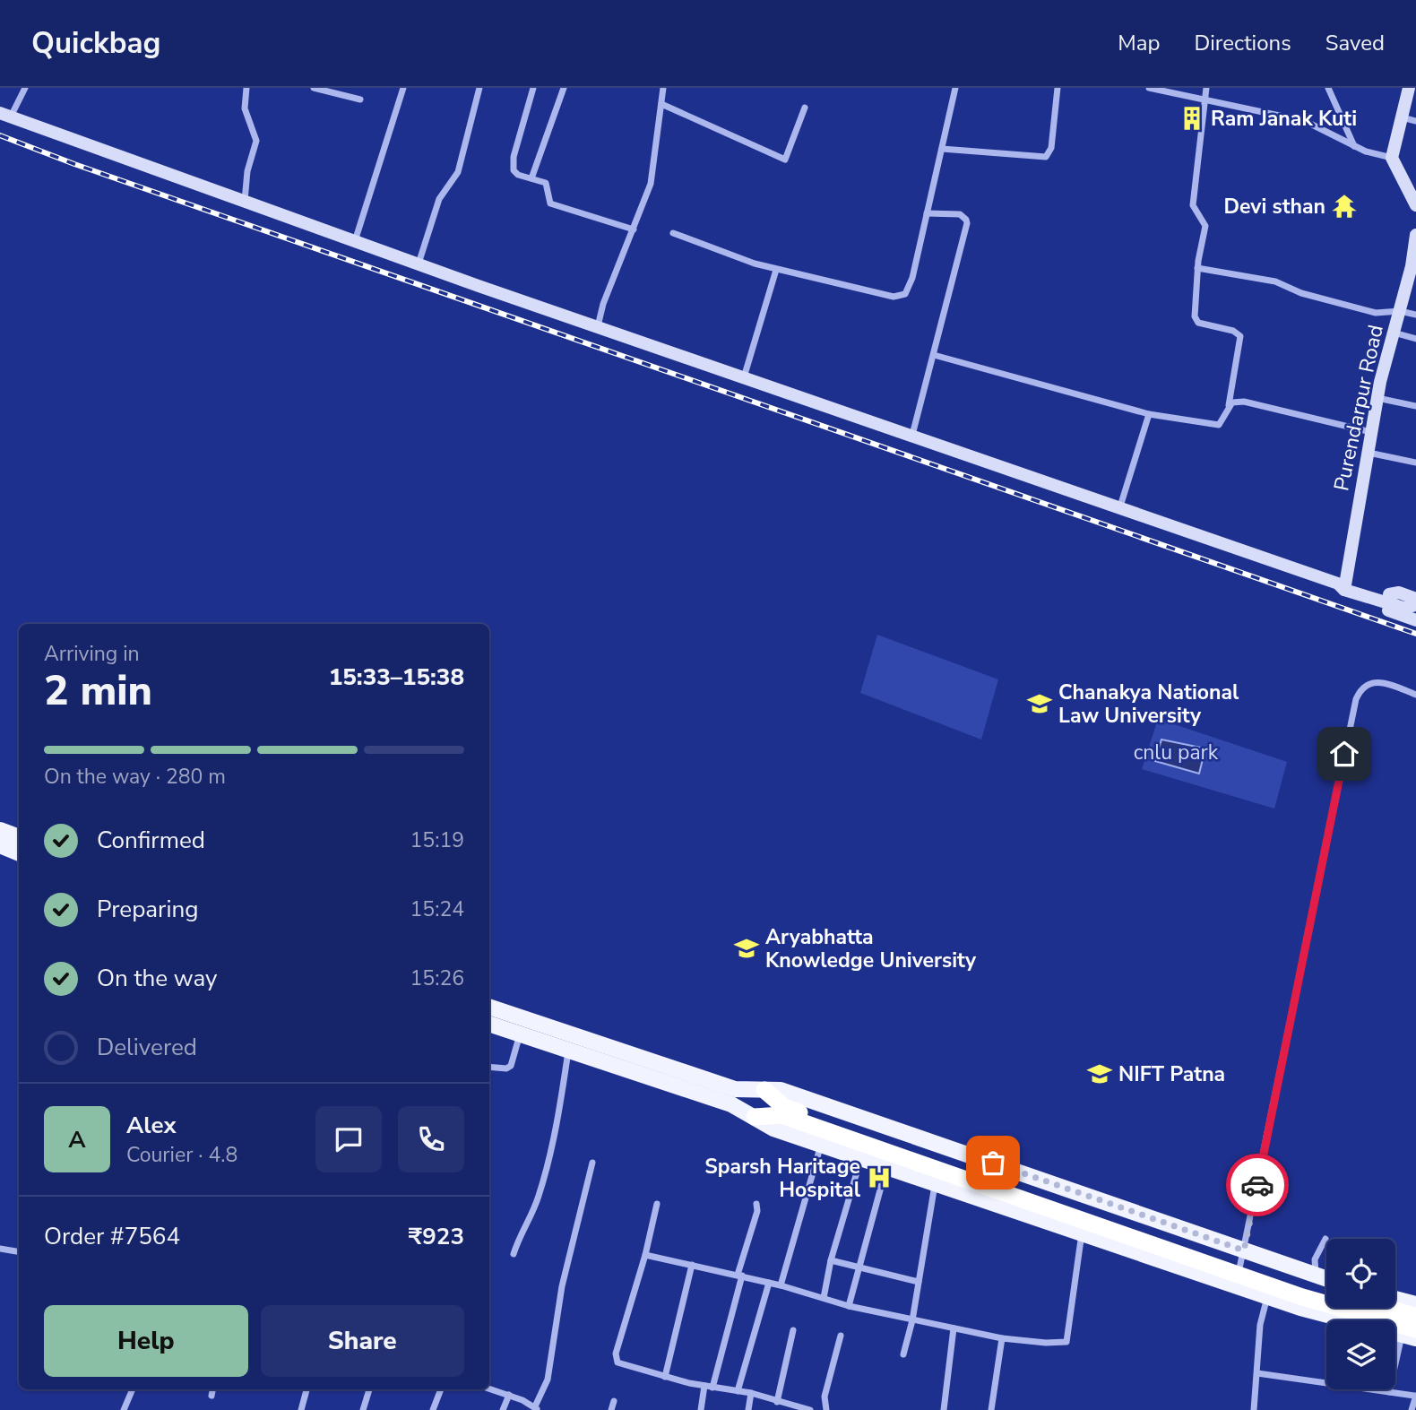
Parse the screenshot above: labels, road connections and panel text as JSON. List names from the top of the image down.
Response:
{
  "streets": {
    "street": ["Purendarpur Road"]
  },
  "parks": ["cnlu park"],
  "places": {
    "building": ["Ram Janak Kuti"],
    "temple": ["Devi sthan"],
    "school or university": ["Chanakya National Law University", "Aryabhatta Knowledge University", "NIFT Patna"],
    "hospital": ["Sparsh Haritage Hospital"]
  },
  "page": {
    "header": "Quickbag",
    "nav": ["Map", "Directions", "Saved"],
    "heading": ["2 min", "Arriving in", "15:33–15:38"],
    "panel": [
      "Alex",
      "Courier · 4.8",
      "Order #7564",
      "₹923"
    ],
    "bar": "On the way · 280 m",
    "list": [
      ["Confirmed", "15:19"],
      ["Preparing", "15:24"],
      ["On the way", "15:26"],
      "Delivered"
    ],
    "round": "A",
    "buttons": ["Help", "Share"]
  }
}
